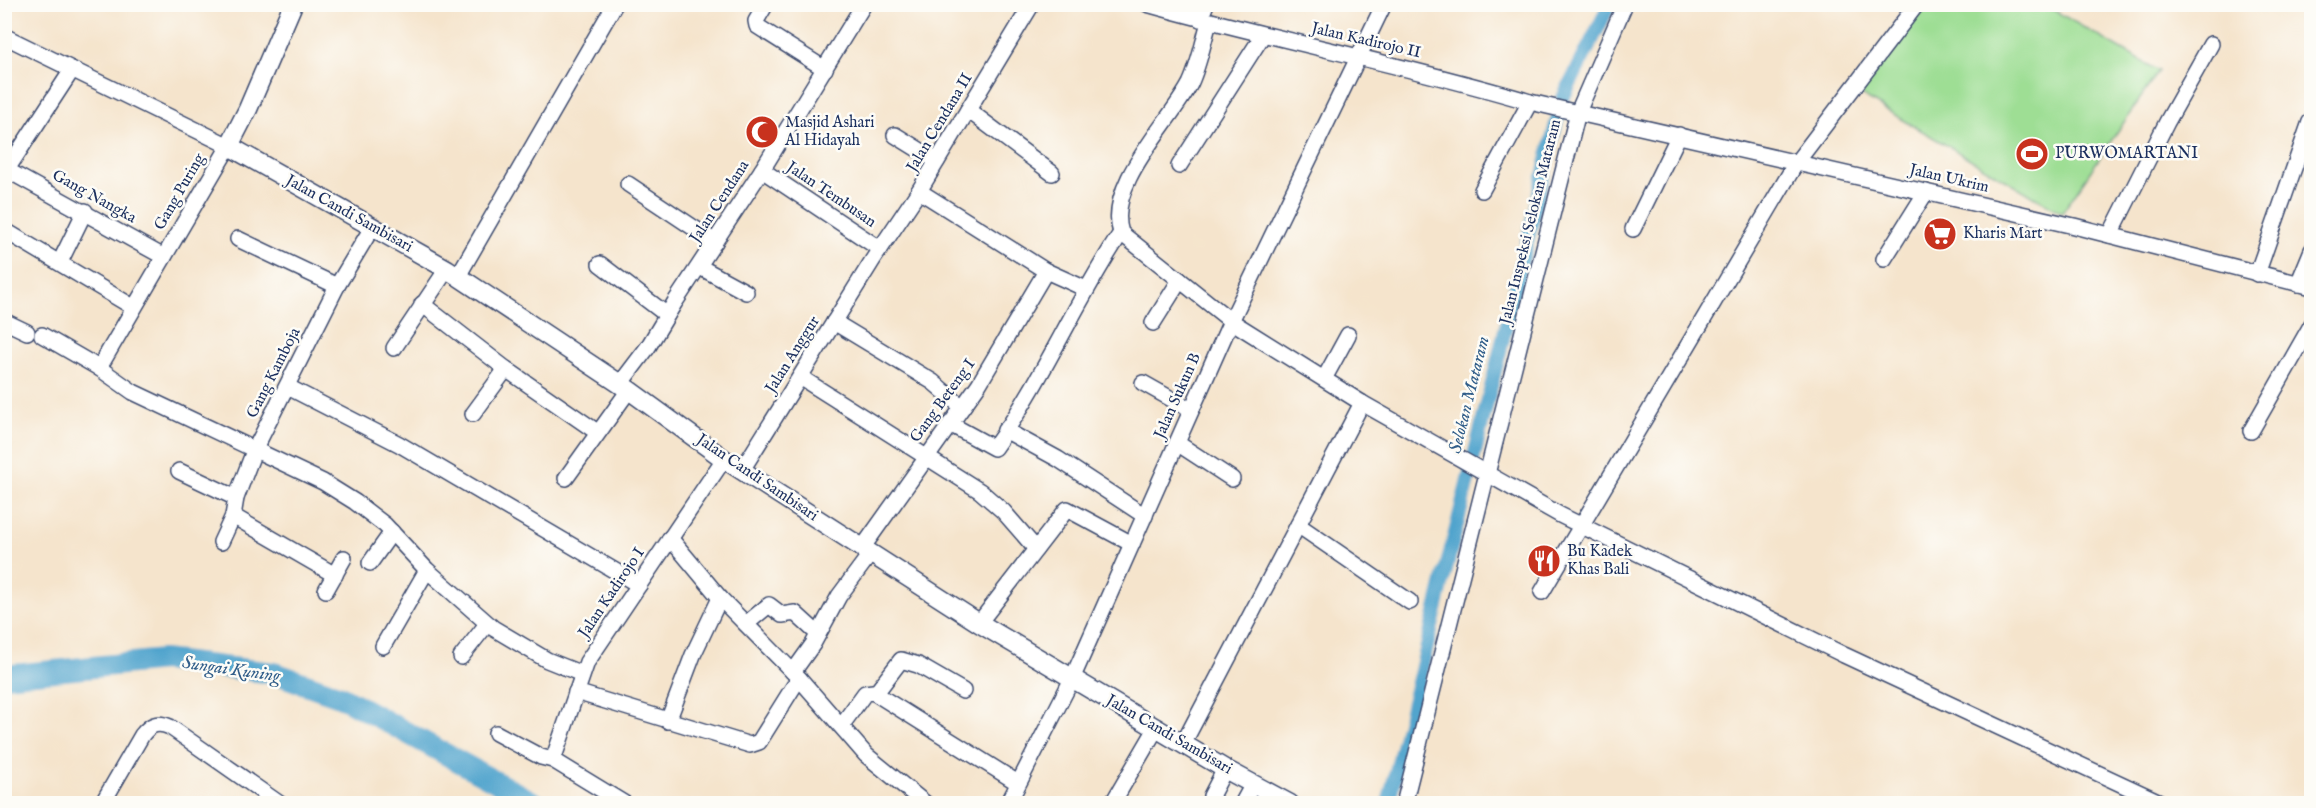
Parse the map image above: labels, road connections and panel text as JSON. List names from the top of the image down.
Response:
{
  "streets": {
    "street": [
      "Jalan Kadirojo II",
      "Jalan Cendana II",
      "Jalan Ukrim",
      "Gang Puring",
      "Jalan Tembusan",
      "Gang Nangka",
      "Jalan Cendana",
      "Jalan Candi Sambisari",
      "Jalan Inspeksi Selokan Mataram",
      "Jalan Anggur",
      "Gang Kamboja",
      "Jalan Sukun B",
      "Gang Beteng I",
      "Jalan Kadirojo I"
    ]
  },
  "crossings": [
    ["Jalan Kadirojo II", "Jalan Ukrim"],
    ["Jalan Kadirojo II", "Jalan Inspeksi Selokan Mataram"],
    ["Jalan Kadirojo II", "Jalan Sukun B"],
    ["Jalan Cendana II", "Jalan Tembusan"],
    ["Jalan Cendana II", "Jalan Anggur"],
    ["Jalan Ukrim", "Jalan Inspeksi Selokan Mataram"],
    ["Gang Puring", "Gang Nangka"],
    ["Gang Puring", "Jalan Candi Sambisari"],
    ["Jalan Tembusan", "Jalan Cendana"],
    ["Jalan Tembusan", "Jalan Anggur"],
    ["Jalan Cendana", "Jalan Candi Sambisari"],
    ["Jalan Candi Sambisari", "Jalan Anggur"],
    ["Jalan Candi Sambisari", "Gang Kamboja"],
    ["Jalan Candi Sambisari", "Jalan Sukun B"],
    ["Jalan Candi Sambisari", "Gang Beteng I"],
    ["Jalan Candi Sambisari", "Jalan Kadirojo I"]
  ],
  "water": ["Selokan Mataram", "Sungai Kuning"],
  "places": {
    "mosque": ["Masjid Ashari Al Hidayah"],
    "sports": ["PURWOMARTANI"],
    "supermarket": ["Kharis Mart"],
    "restaurant": ["Bu Kadek Khas Bali"]
  }
}
